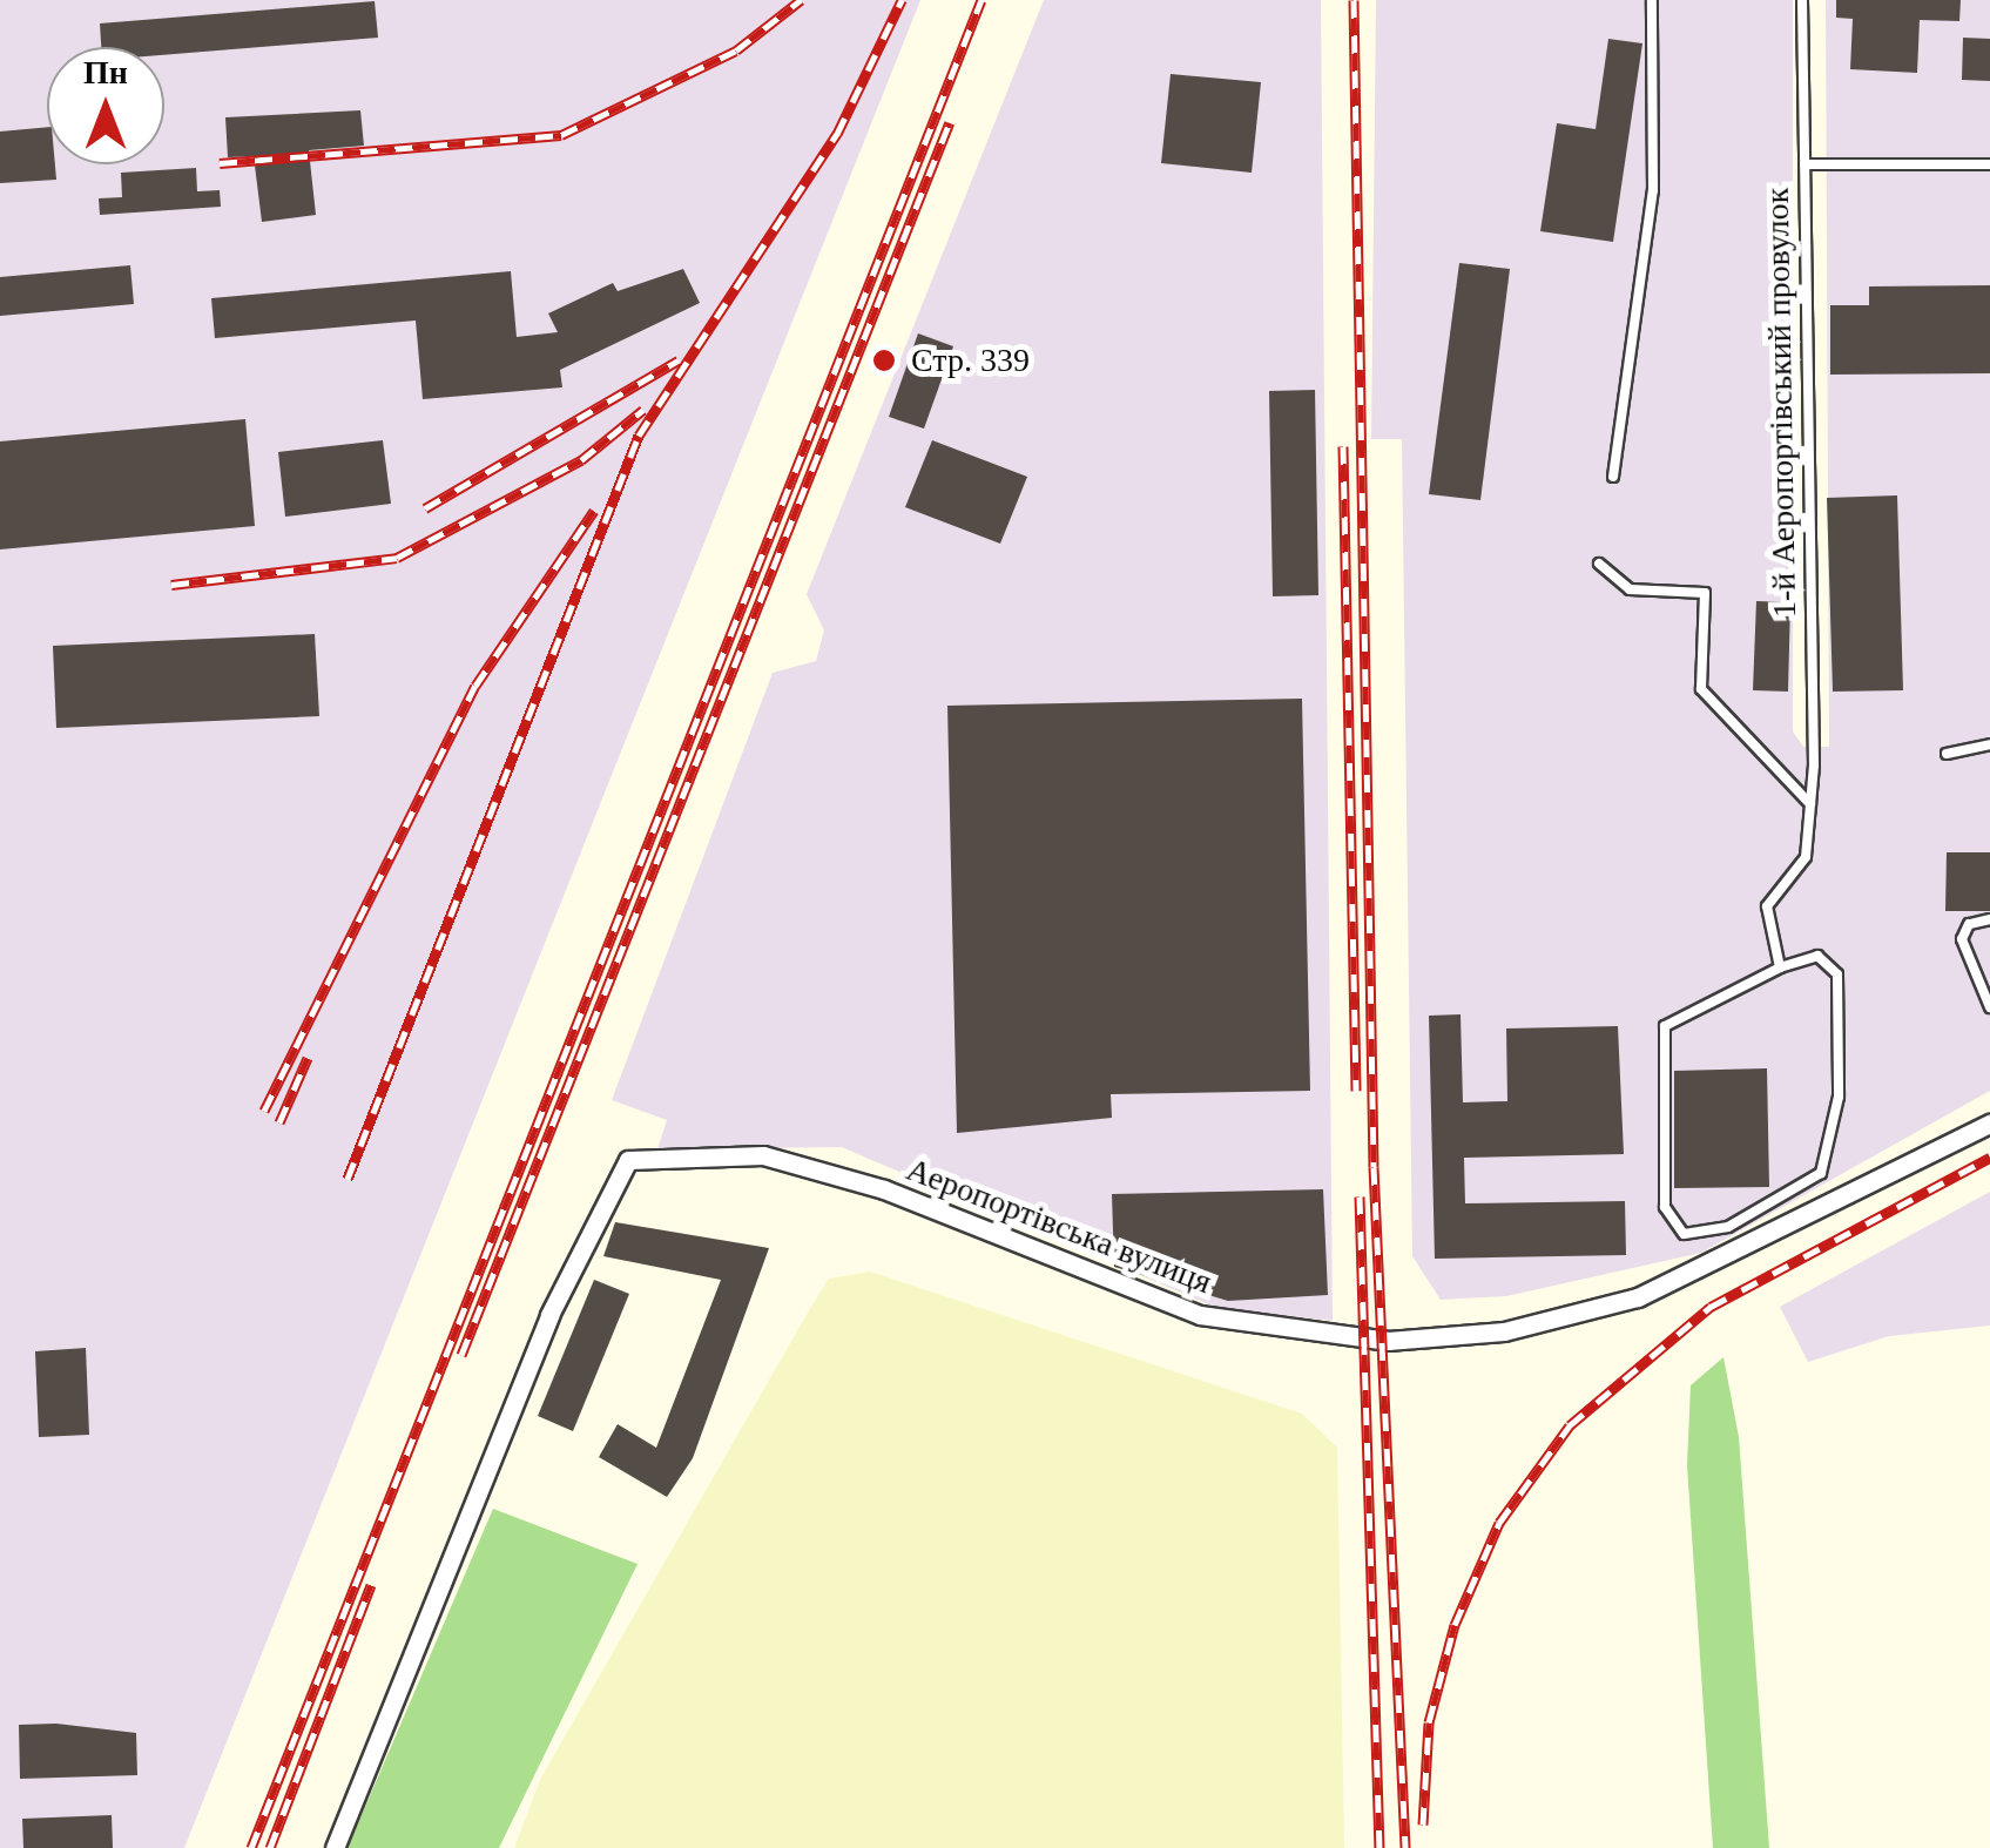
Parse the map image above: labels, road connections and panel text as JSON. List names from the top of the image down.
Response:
{
  "streets": {
    "street": ["Аеропортівська вулиця"],
    "lane": ["1-й Аеропортівський провулок"]
  },
  "places": ["Стр. 339"],
  "north": "top"
}
